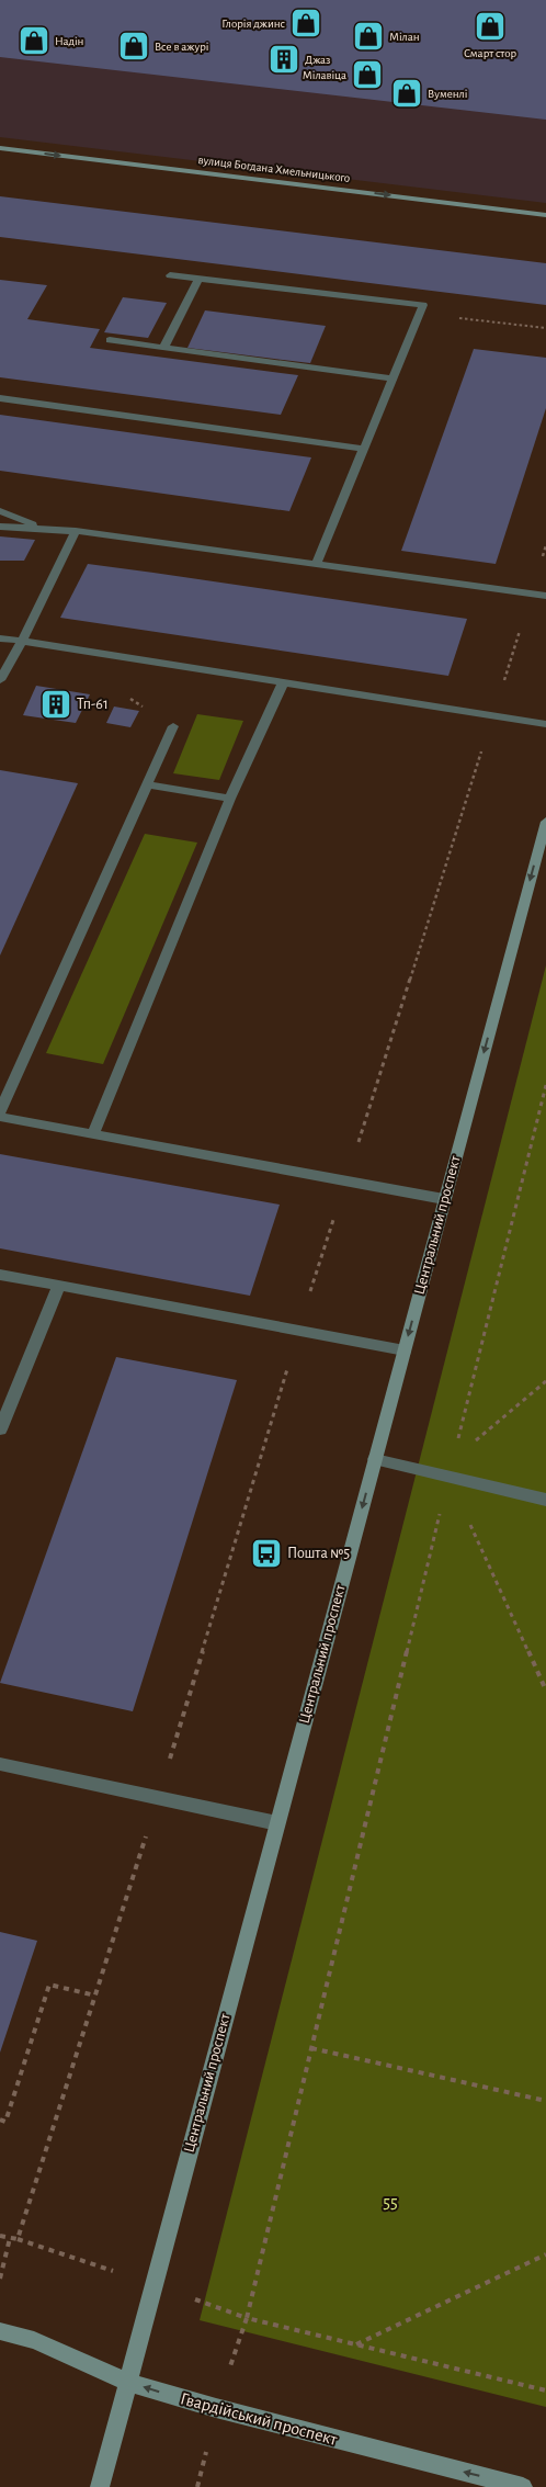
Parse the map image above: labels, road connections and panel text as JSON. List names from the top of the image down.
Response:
{
  "streets": {
    "street": ["вулиця Богдана Хмельницького", "Центральний проспект", "Гвардійський проспект"]
  },
  "crossings": [
    ["Центральний проспект", "Гвардійський проспект"]
  ],
  "one_way": ["вулиця Богдана Хмельницького", "Центральний проспект", "Гвардійський проспект"],
  "parks": ["55"],
  "places": {
    "shop": [
      "Глорія джинс",
      "Смарт стор",
      "Мілан",
      "Надін",
      "Все в ажурі",
      "Мілавіца",
      "Вуменлі"
    ],
    "building": ["Джаз", "Тп-61"],
    "bus stop": ["Пошта №5"]
  }
}
